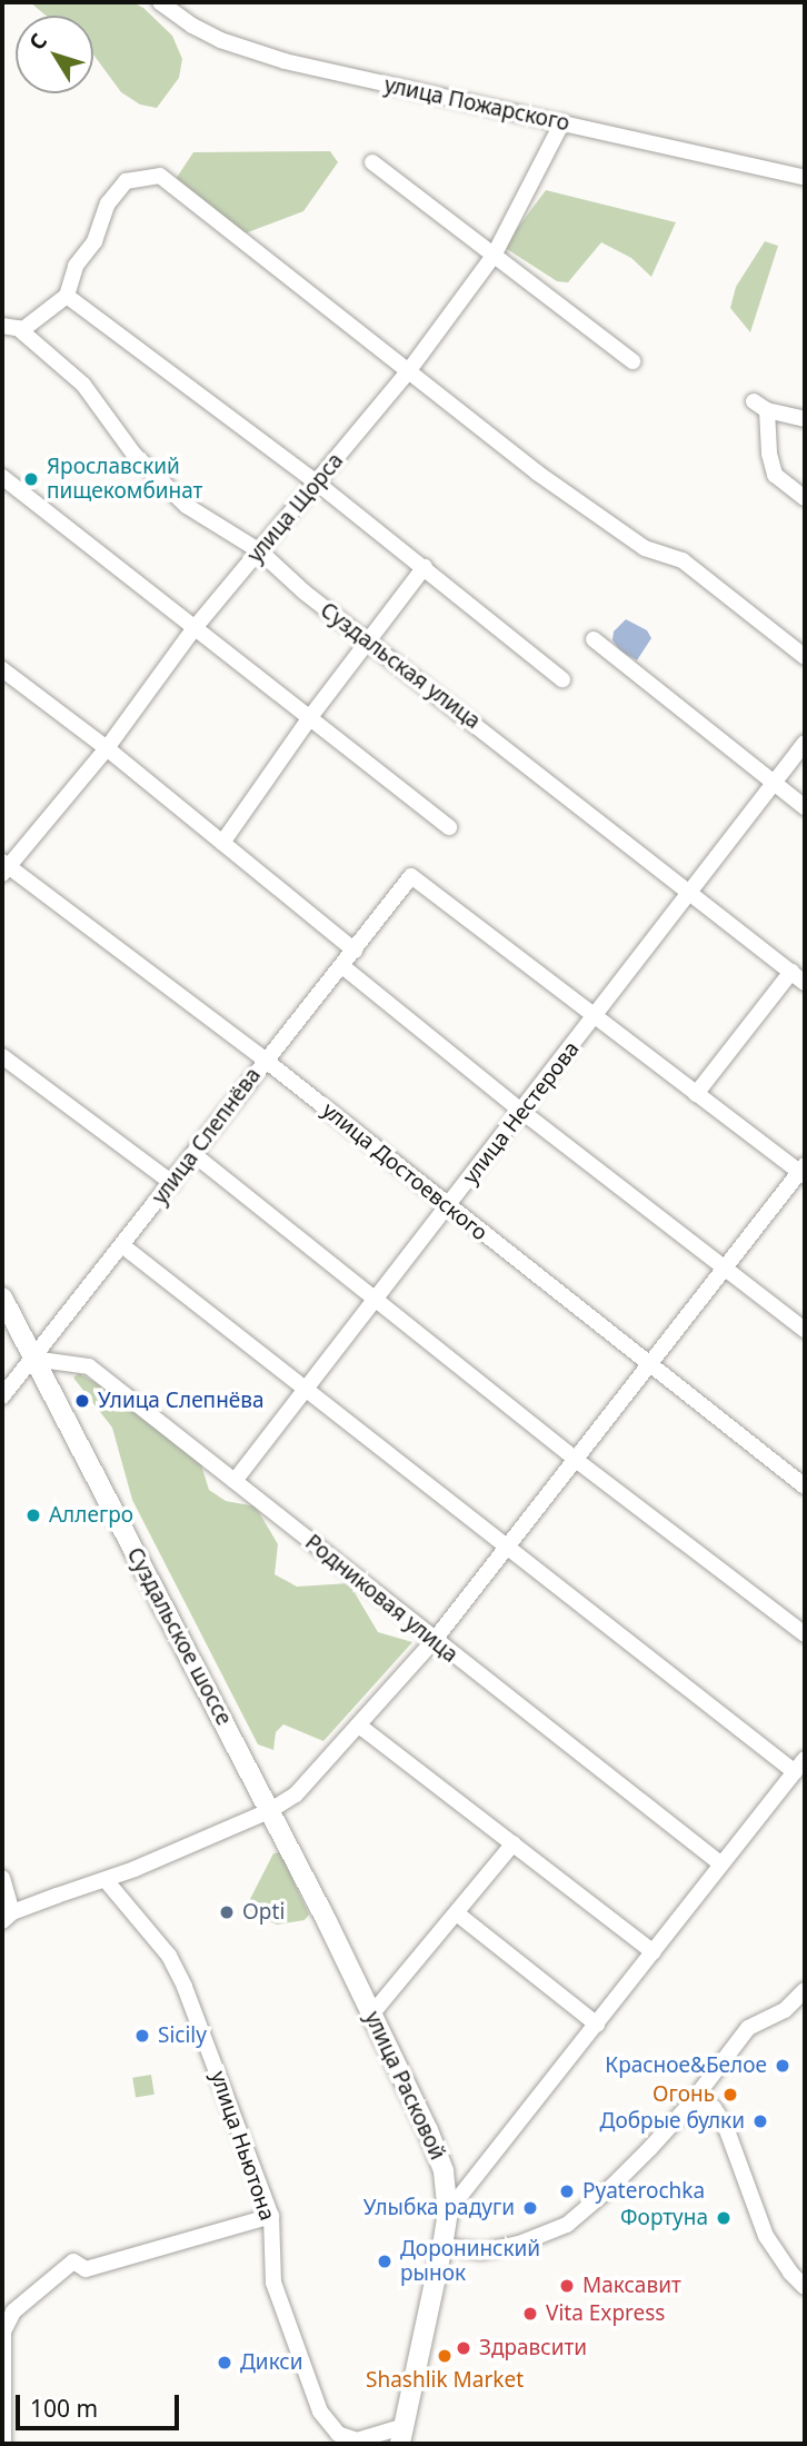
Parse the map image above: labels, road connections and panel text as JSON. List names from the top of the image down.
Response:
{
  "streets": {
    "main road": ["Суздальское шоссе", "улица Расковой"],
    "street": [
      "улица Пожарского",
      "улица Щорса",
      "Суздальская улица",
      "улица Нестерова",
      "улица Слепнёва",
      "улица Достоевского",
      "Родниковая улица",
      "улица Ньютона"
    ]
  },
  "crossings": [
    ["улица Пожарского", "улица Щорса"],
    ["улица Щорса", "Суздальская улица"],
    ["улица Щорса", "улица Достоевского"],
    ["Суздальская улица", "улица Нестерова"],
    ["улица Нестерова", "улица Слепнёва"],
    ["улица Нестерова", "улица Достоевского"],
    ["улица Нестерова", "Родниковая улица"],
    ["улица Слепнёва", "улица Достоевского"],
    ["улица Слепнёва", "Родниковая улица"],
    ["улица Слепнёва", "Суздальское шоссе"],
    ["Родниковая улица", "Суздальское шоссе"],
    ["Суздальское шоссе", "улица Расковой"],
    ["улица Расковой", "улица Ньютона"]
  ],
  "places": [
    "Ярославский пищекомбинат",
    "Улица Слепнёва",
    "Аллегро",
    "Opti",
    "Sicily",
    "Красное&Белое",
    "Огонь",
    "Добрые булки",
    "Pyaterochka",
    "Улыбка радуги",
    "Фортуна",
    "Доронинский рынок",
    "Максавит",
    "Vita Express",
    "Здравсити",
    "Shashlik Market",
    "Дикси"
  ],
  "scale_bar": "100 m",
  "north": "top left"
}
